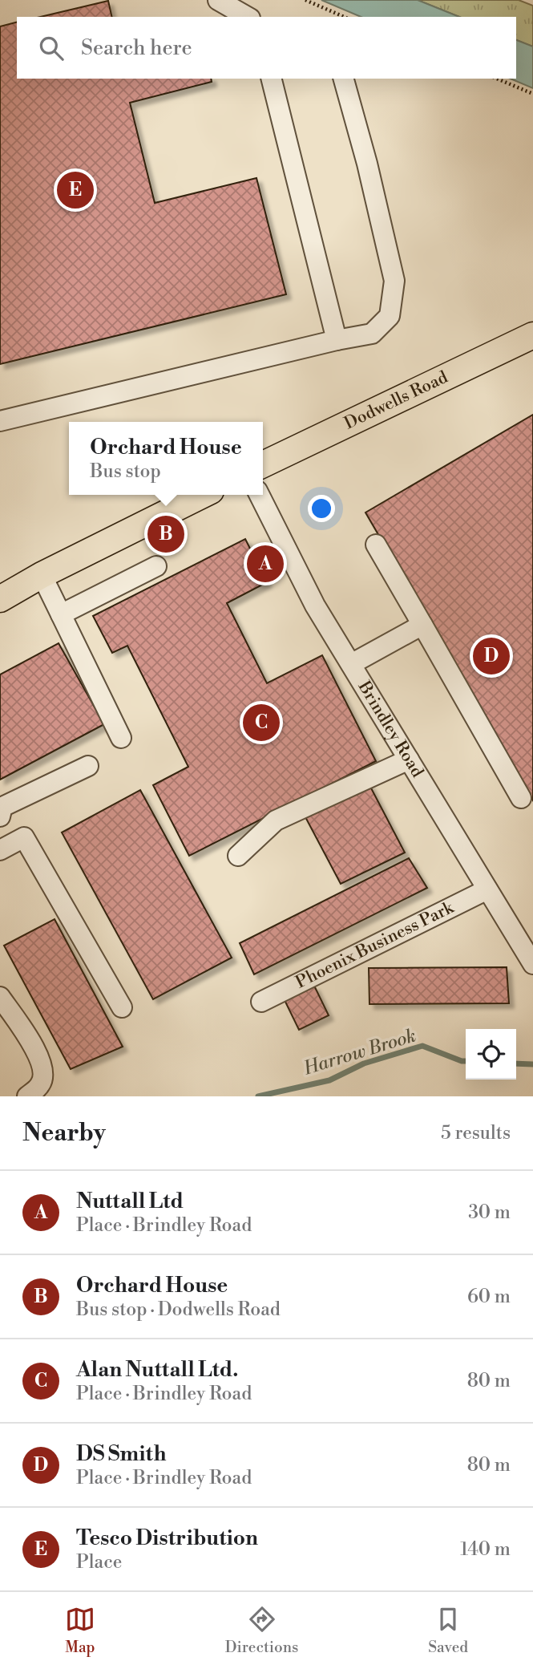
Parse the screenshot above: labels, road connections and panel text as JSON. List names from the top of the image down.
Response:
{
  "streets": {
    "main road": ["Dodwells Road"],
    "street": ["Brindley Road", "Phoenix Business Park"]
  },
  "crossings": [
    ["Brindley Road", "Phoenix Business Park"]
  ],
  "water": ["Harrow Brook"],
  "page": {
    "search": "Search here",
    "pins": [
      "E",
      "B",
      "A",
      "D",
      "C"
    ],
    "popup": ["Orchard House", "Bus stop"],
    "heading": ["Nearby", "5 results"],
    "list": [
      {
        "mark": "A",
        "name": "Nuttall Ltd",
        "note": "Place · Brindley Road",
        "value": "30 m"
      },
      {
        "mark": "B",
        "name": "Orchard House",
        "note": "Bus stop · Dodwells Road",
        "value": "60 m"
      },
      {
        "mark": "C",
        "name": "Alan Nuttall Ltd.",
        "note": "Place · Brindley Road",
        "value": "80 m"
      },
      {
        "mark": "D",
        "name": "DS Smith",
        "note": "Place · Brindley Road",
        "value": "80 m"
      },
      {
        "mark": "E",
        "name": "Tesco Distribution",
        "note": "Place",
        "value": "140 m"
      }
    ],
    "nav": ["Map", "Directions", "Saved"]
  }
}
